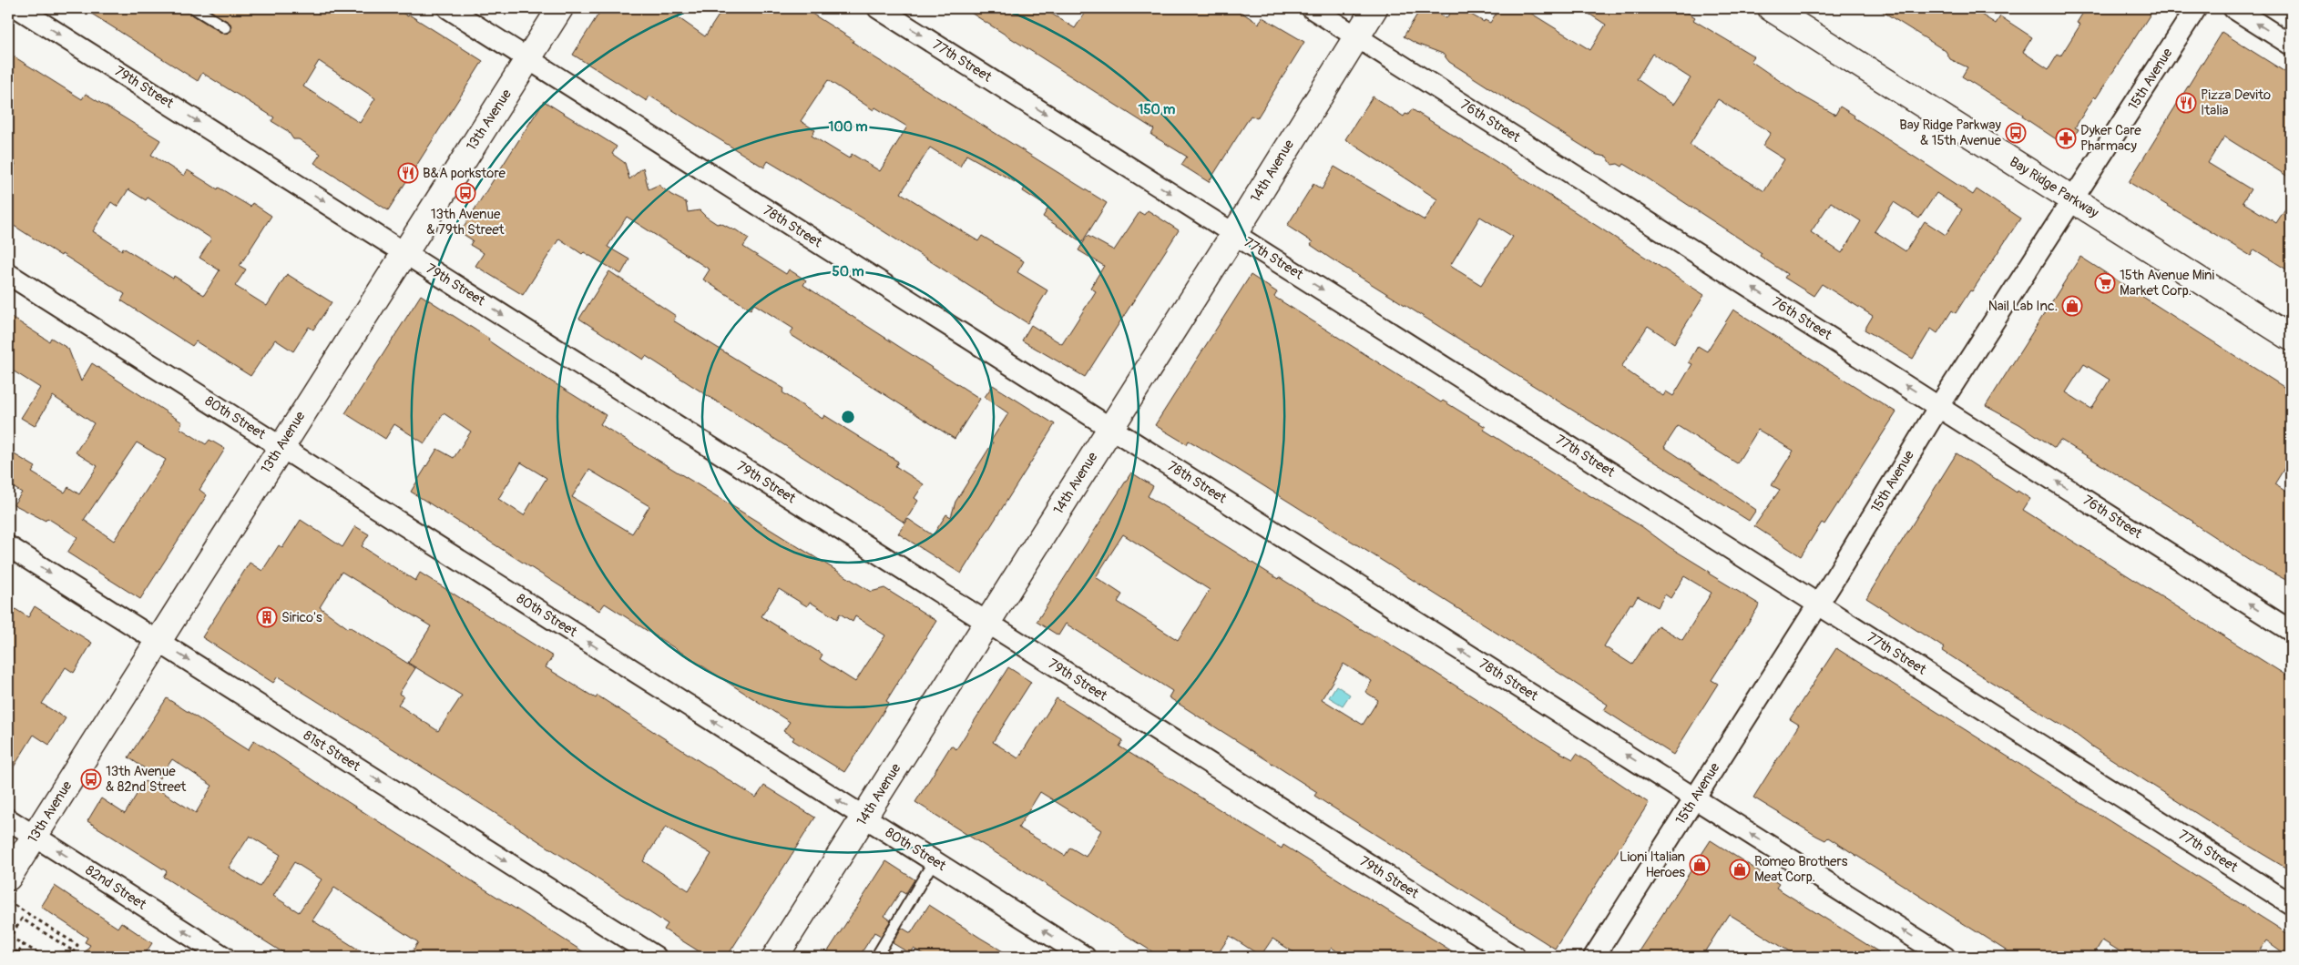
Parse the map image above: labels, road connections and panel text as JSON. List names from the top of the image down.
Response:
{
  "streets": {
    "main road": ["13th Avenue", "14th Avenue", "Bay Ridge Parkway"],
    "street": [
      "77th Street",
      "15th Avenue",
      "79th Street",
      "76th Street",
      "78th Street",
      "80th Street",
      "81st Street",
      "82nd Street"
    ]
  },
  "crossings": [
    ["77th Street", "15th Avenue"],
    ["77th Street", "14th Avenue"],
    ["15th Avenue", "76th Street"],
    ["15th Avenue", "Bay Ridge Parkway"],
    ["15th Avenue", "78th Street"],
    ["79th Street", "13th Avenue"],
    ["79th Street", "14th Avenue"],
    ["13th Avenue", "78th Street"],
    ["13th Avenue", "80th Street"],
    ["13th Avenue", "81st Street"],
    ["13th Avenue", "82nd Street"],
    ["76th Street", "14th Avenue"],
    ["14th Avenue", "78th Street"],
    ["14th Avenue", "80th Street"]
  ],
  "one_way": [
    "77th Street",
    "79th Street",
    "76th Street",
    "78th Street",
    "80th Street",
    "81st Street",
    "82nd Street"
  ],
  "places": {
    "restaurant": ["Pizza Devito Italia", "B&A porkstore"],
    "bus stop": ["Bay Ridge Parkway & 15th Avenue", "13th Avenue & 79th Street", "13th Avenue & 82nd Street"],
    "pharmacy": ["Dyker Care Pharmacy"],
    "supermarket": ["15th Avenue Mini Market Corp."],
    "shop": ["Nail Lab Inc.", "Lioni Italian Heroes", "Romeo Brothers Meat Corp."],
    "building": ["Sirico's"]
  },
  "rings": ["150 m", "100 m", "50 m"]
}
